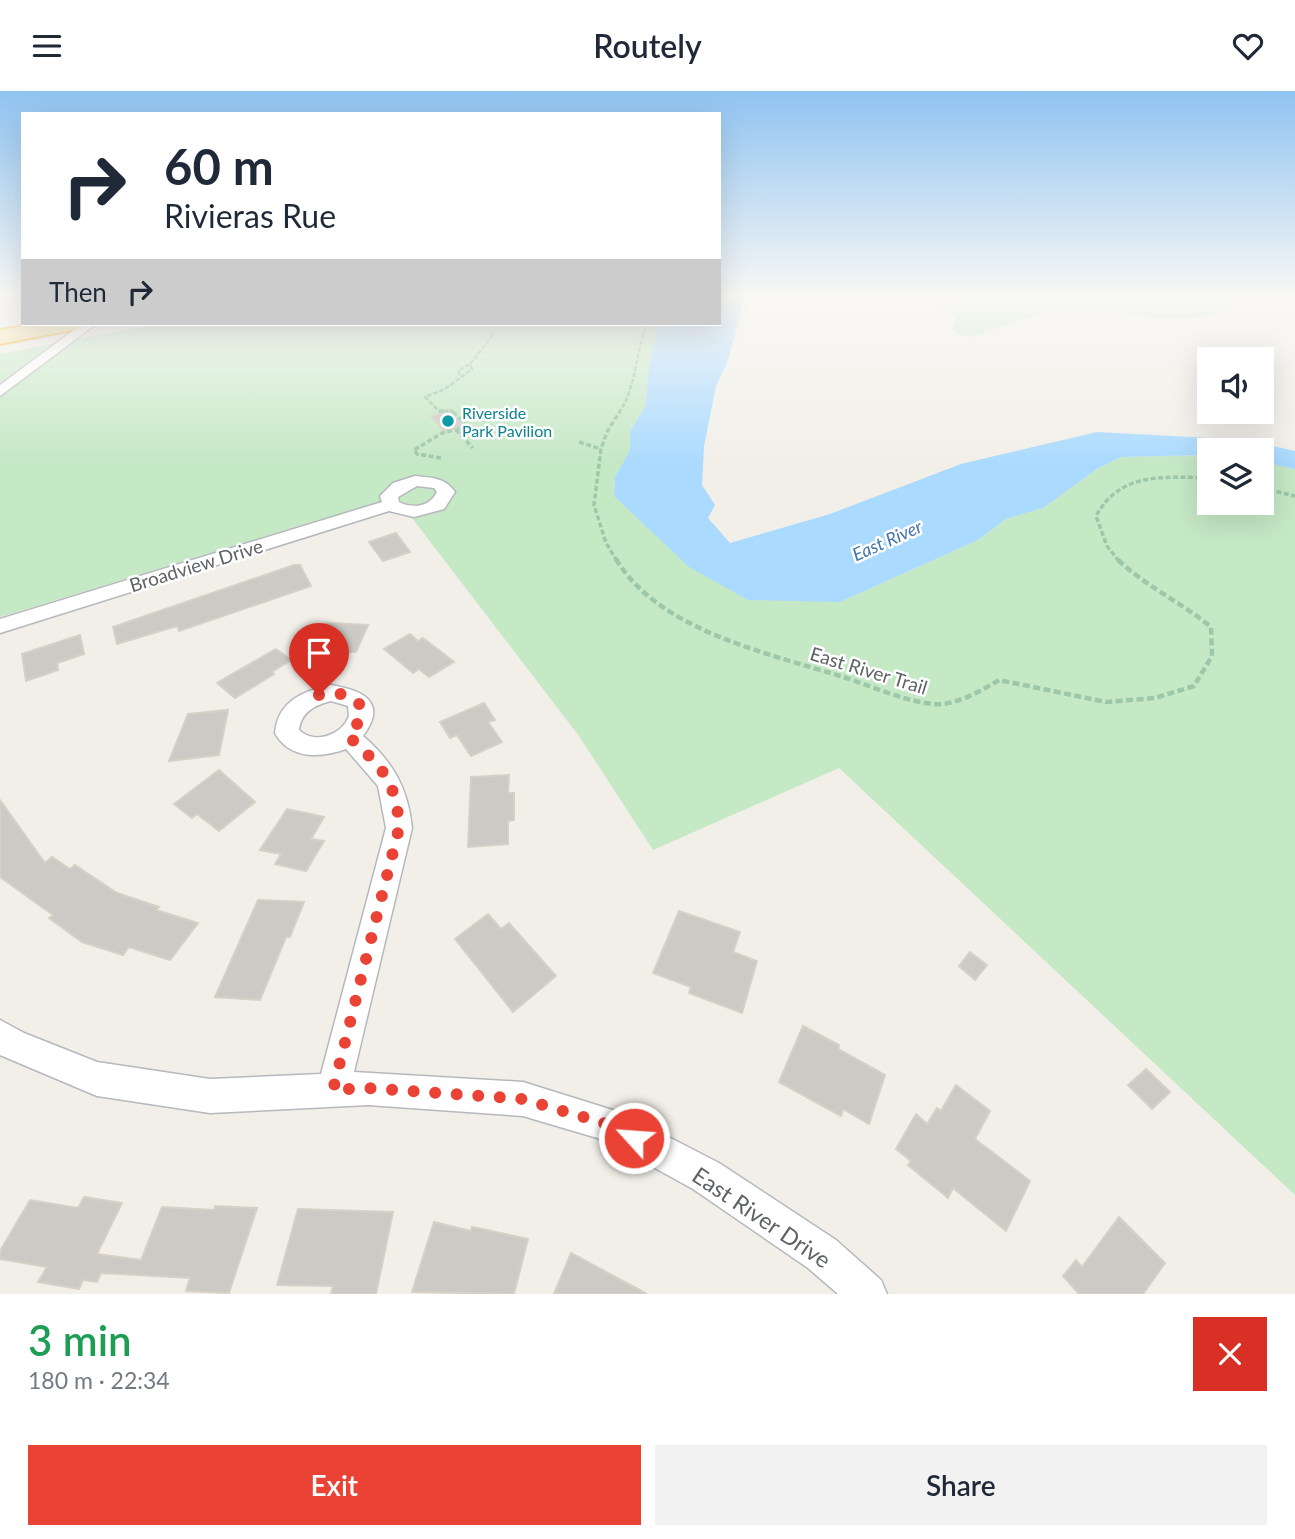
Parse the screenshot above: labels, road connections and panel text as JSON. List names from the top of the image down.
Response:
{
  "streets": {
    "street": ["Broadview Drive", "East River Drive"],
    "path": ["East River Trail"]
  },
  "water": ["East River"],
  "places": ["Riverside Park Pavilion"],
  "page": {
    "header": "Routely",
    "turn": ["60 m", "Rivieras Rue"],
    "then": "Then",
    "heading": ["3 min", "180 m · 22:34"],
    "buttons": ["Exit", "Share"]
  }
}
